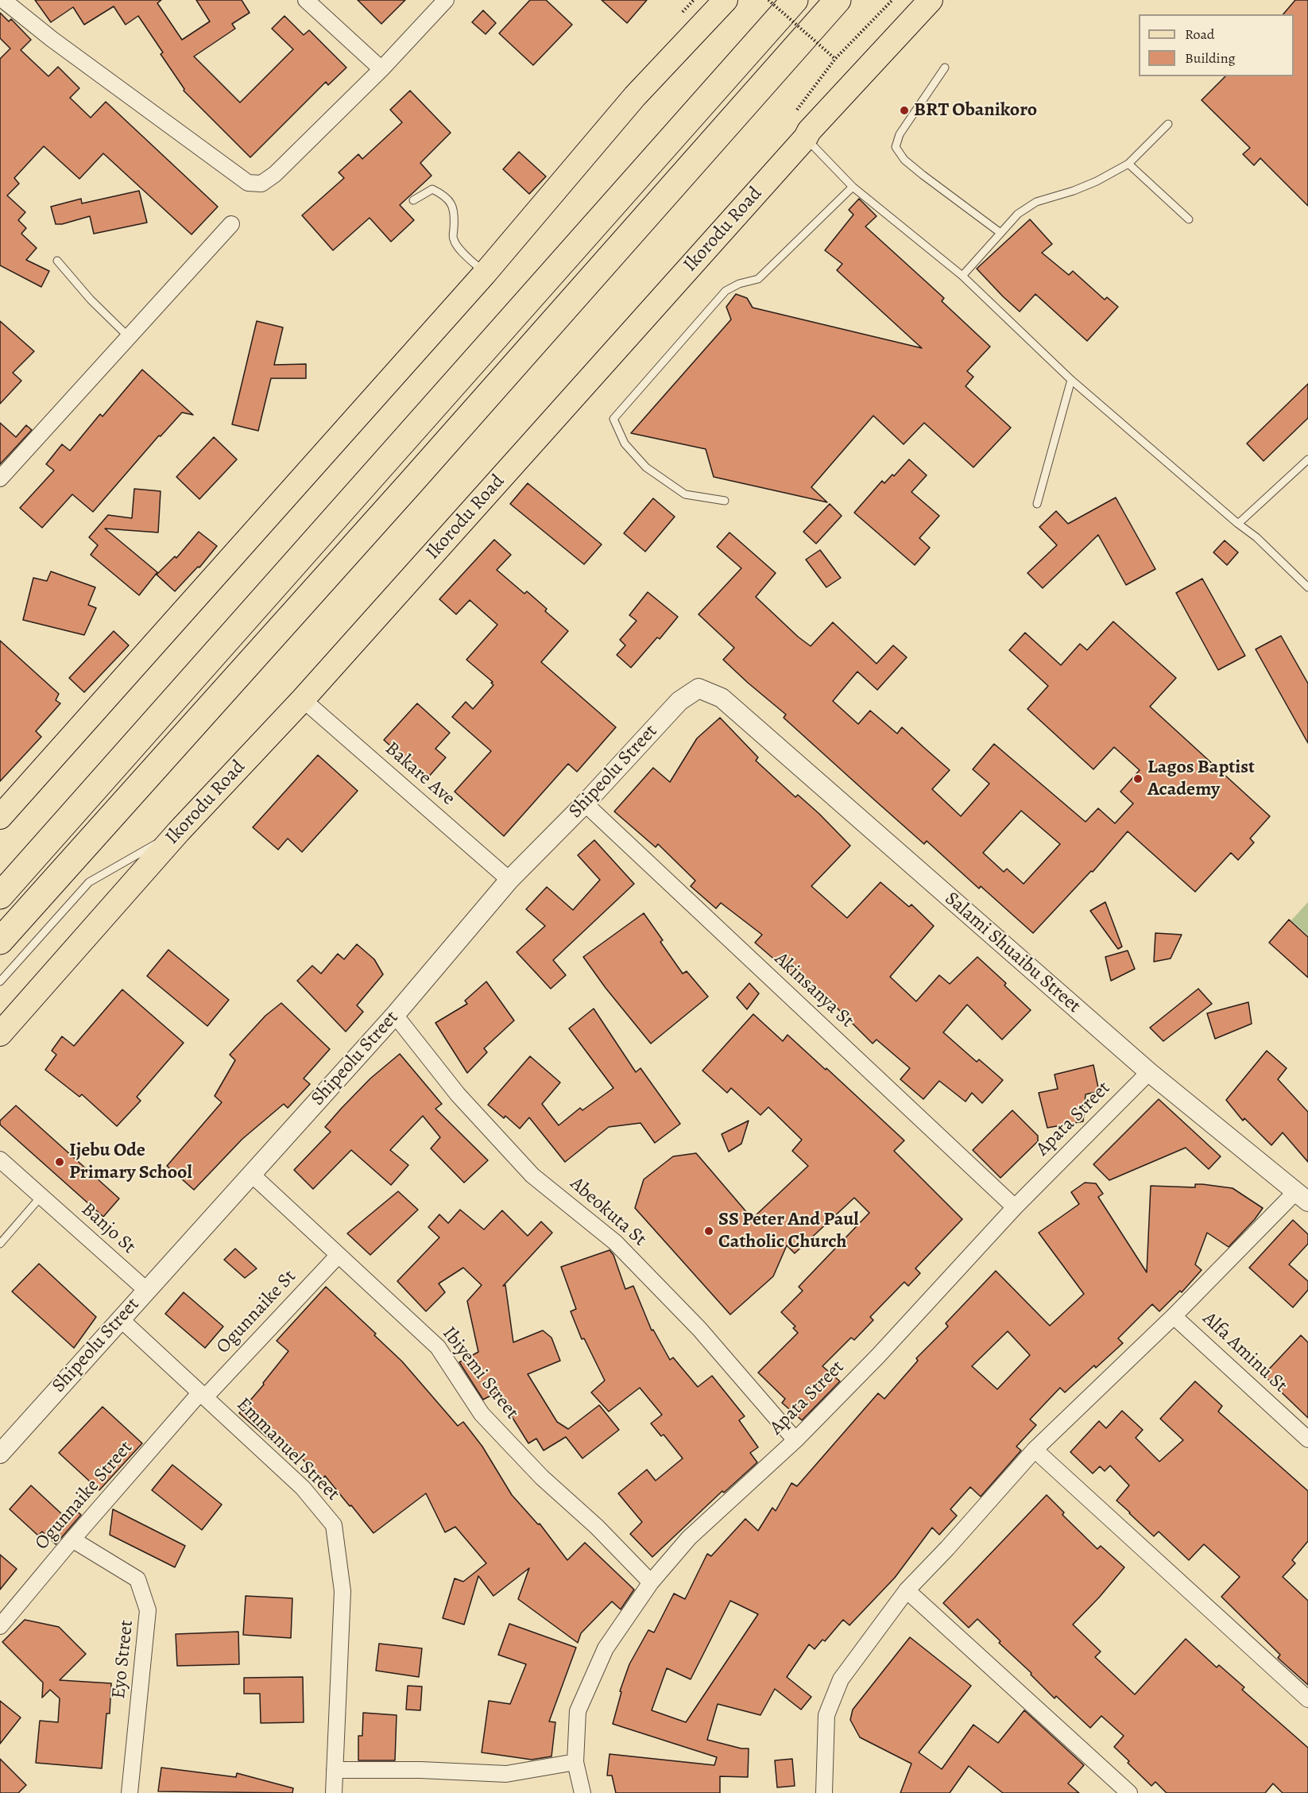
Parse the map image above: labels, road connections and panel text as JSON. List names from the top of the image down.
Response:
{
  "streets": {
    "main road": ["Ikorodu Road"],
    "street": [
      "Shipeolu Street",
      "Bakare Ave",
      "Salami Shuaibu Street",
      "Akinsanya St",
      "Apata Street",
      "Abeokuta St",
      "Banjo St",
      "Ogunnaike St",
      "Alfa Aminu St",
      "Ibiyemi Street",
      "Emmanuel Street",
      "Ogunnaike Street",
      "Eyo Street"
    ]
  },
  "crossings": [
    ["Ikorodu Road", "Bakare Ave"],
    ["Shipeolu Street", "Bakare Ave"],
    ["Shipeolu Street", "Salami Shuaibu Street"],
    ["Shipeolu Street", "Akinsanya St"],
    ["Shipeolu Street", "Abeokuta St"],
    ["Shipeolu Street", "Banjo St"],
    ["Shipeolu Street", "Ibiyemi Street"],
    ["Shipeolu Street", "Emmanuel Street"],
    ["Salami Shuaibu Street", "Apata Street"],
    ["Akinsanya St", "Apata Street"],
    ["Apata Street", "Abeokuta St"],
    ["Apata Street", "Ibiyemi Street"],
    ["Ogunnaike St", "Ibiyemi Street"],
    ["Ogunnaike St", "Emmanuel Street"],
    ["Ogunnaike St", "Ogunnaike Street"],
    ["Emmanuel Street", "Ogunnaike Street"],
    ["Ogunnaike Street", "Eyo Street"]
  ],
  "places": [
    "BRT Obanikoro",
    "Lagos Baptist Academy",
    "Ijebu Ode Primary School",
    "SS Peter And Paul Catholic Church"
  ],
  "legend": ["Road", "Building"]
}
